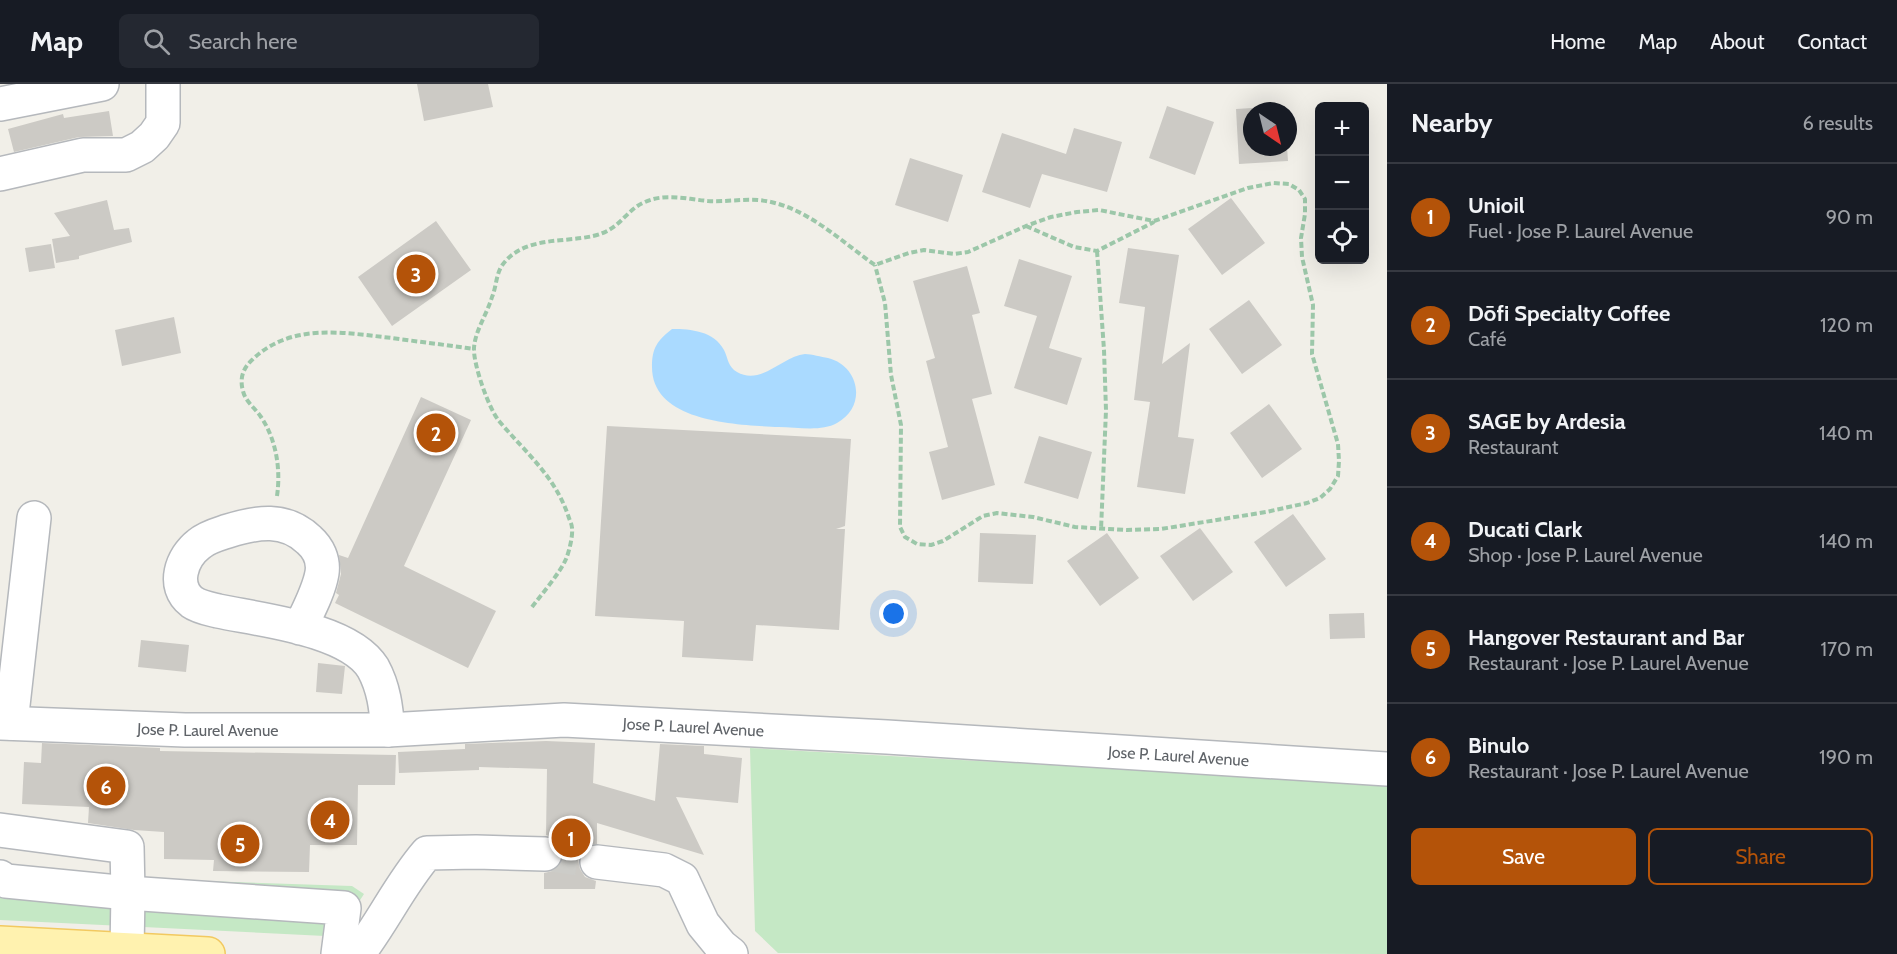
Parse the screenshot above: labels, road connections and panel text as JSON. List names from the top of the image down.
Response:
{
  "streets": {
    "street": ["Jose P. Laurel Avenue"]
  },
  "north": "bottom right",
  "page": {
    "header": "Map",
    "search": "Search here",
    "nav": [
      "Home",
      "Map",
      "About",
      "Contact"
    ],
    "heading": ["Nearby", "6 results"],
    "map_buttons": ["+", "−"],
    "list": [
      {
        "mark": "1",
        "name": "Unioil",
        "note": "Fuel · Jose P. Laurel Avenue",
        "value": "90 m"
      },
      {
        "mark": "2",
        "name": "Dōfi Specialty Coffee",
        "note": "Café",
        "value": "120 m"
      },
      {
        "mark": "3",
        "name": "SAGE by Ardesia",
        "note": "Restaurant",
        "value": "140 m"
      },
      {
        "mark": "4",
        "name": "Ducati Clark",
        "note": "Shop · Jose P. Laurel Avenue",
        "value": "140 m"
      },
      {
        "mark": "5",
        "name": "Hangover Restaurant and Bar",
        "note": "Restaurant · Jose P. Laurel Avenue",
        "value": "170 m"
      },
      {
        "mark": "6",
        "name": "Binulo",
        "note": "Restaurant · Jose P. Laurel Avenue",
        "value": "190 m"
      }
    ],
    "pins": [
      "3",
      "2",
      "6",
      "4",
      "1",
      "5"
    ],
    "buttons": ["Save", "Share"]
  }
}
